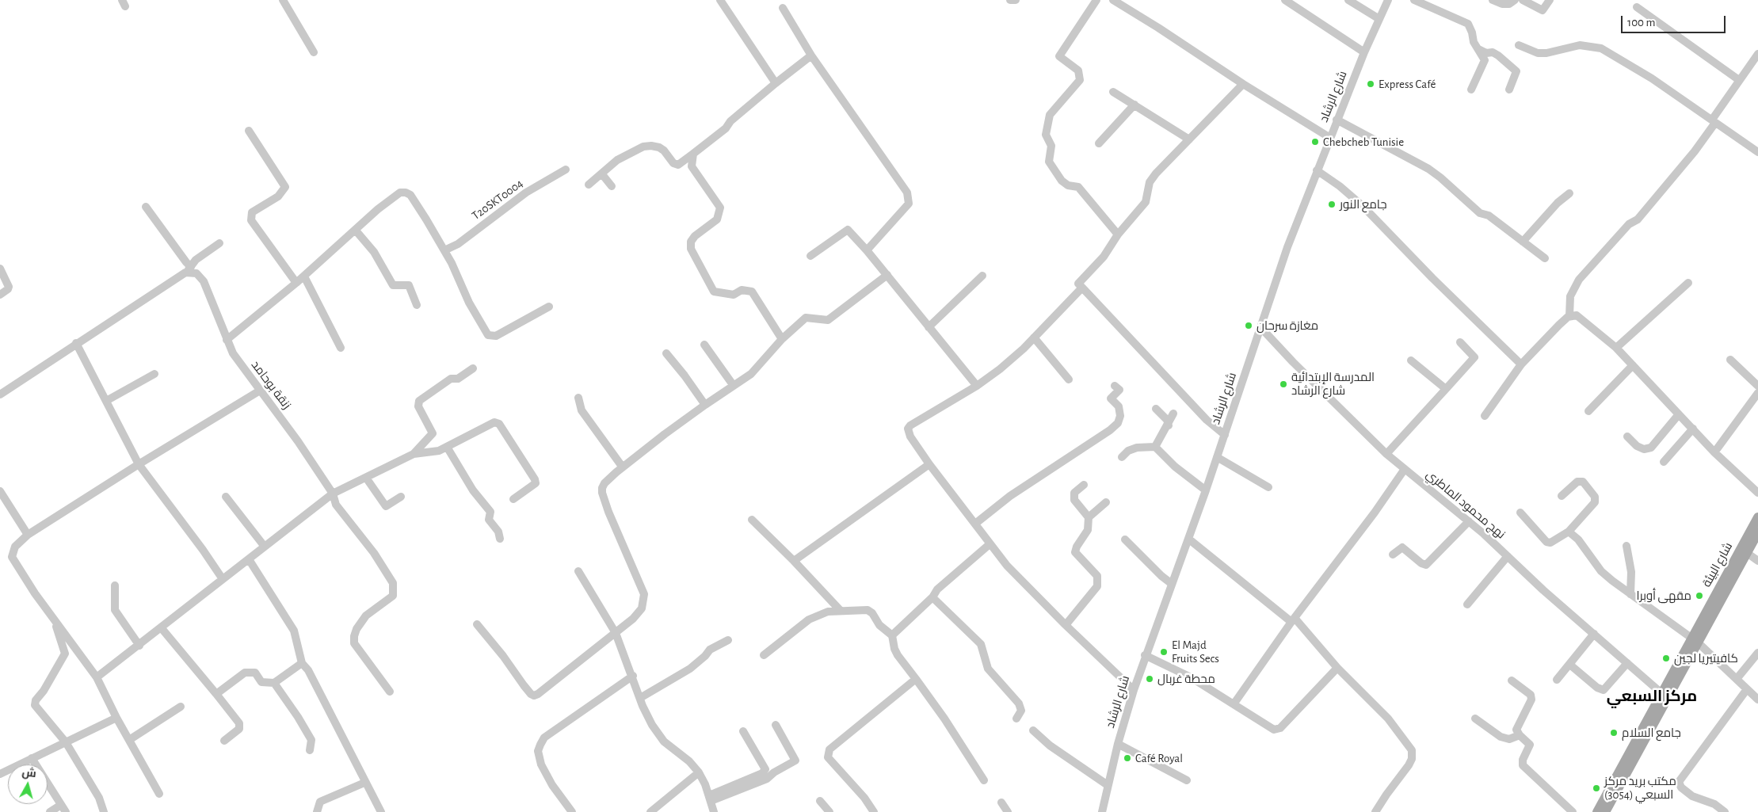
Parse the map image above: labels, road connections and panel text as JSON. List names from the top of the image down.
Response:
{
  "streets": {
    "main road": ["شارع البيئة"],
    "street": [
      "شارع الرشاد",
      "T20SKT0004",
      "زنقة بوحامد",
      "نهج محمود الماطري"
    ]
  },
  "crossings": [
    ["شارع الرشاد", "نهج محمود الماطري"],
    ["نهج محمود الماطري", "شارع البيئة"]
  ],
  "districts": ["مركز السبعي"],
  "places": [
    "Express Café",
    "Chebcheb Tunisie",
    "جامع النور",
    "مغازة سرحان",
    "المدرسة الإبتدائية شارع الرشاد",
    "مقهى أوبرا",
    "El Majd Fruits Secs",
    "كافيتيريا لجين",
    "محطة غربال",
    "جامع السلام",
    "Café Royal",
    "مكتب بريد مركز السبعي (3054)"
  ],
  "scale_bar": "100 m",
  "north": "top"
}
